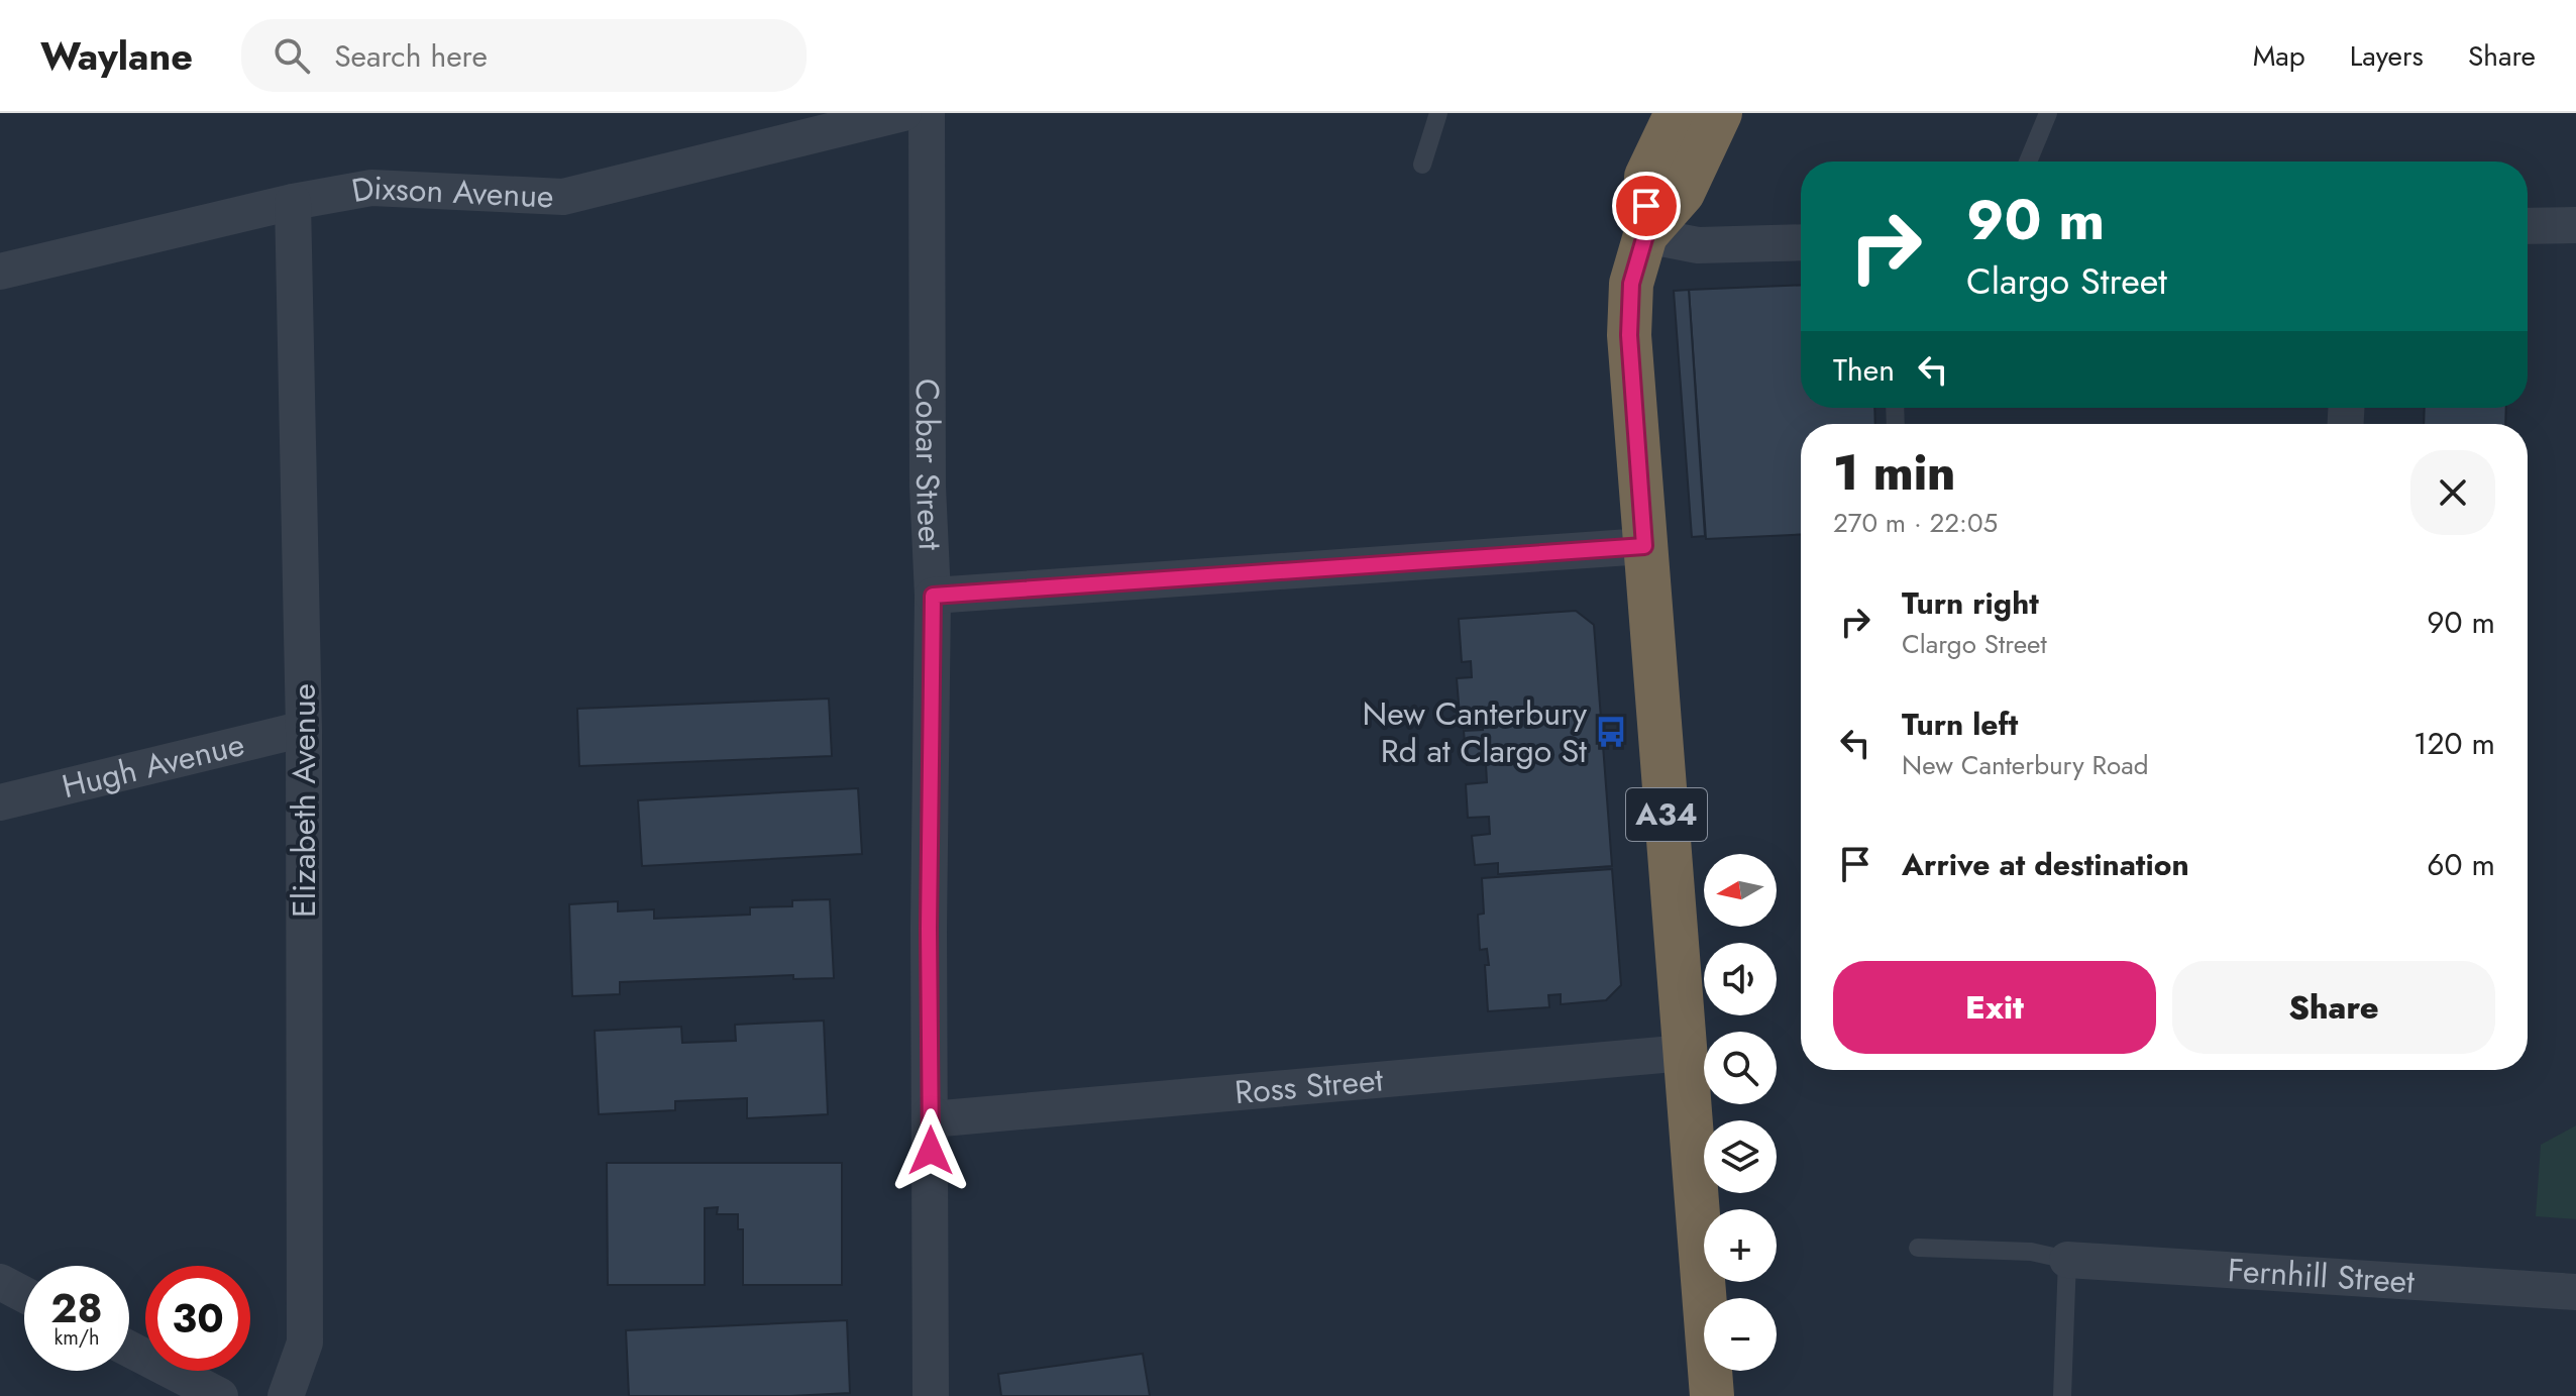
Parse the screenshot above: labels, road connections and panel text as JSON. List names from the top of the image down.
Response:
{
  "streets": {
    "highway": ["A34"],
    "street": [
      "Dixson Avenue",
      "Cobar Street",
      "Hugh Avenue",
      "Elizabeth Avenue",
      "Ross Street",
      "Fernhill Street"
    ]
  },
  "crossings": [
    ["Dixson Avenue", "Elizabeth Avenue"],
    ["Cobar Street", "Ross Street"],
    ["Hugh Avenue", "Elizabeth Avenue"],
    ["A34", "Ross Street"]
  ],
  "places": {
    "bus stop": ["New Canterbury Rd at Clargo St"]
  },
  "north": "left",
  "page": {
    "header": "Waylane",
    "search": "Search here",
    "nav": ["Map", "Layers", "Share"],
    "turn": ["90 m", "Clargo Street"],
    "then": "Then",
    "heading": ["1 min", "270 m · 22:05"],
    "list": [
      {
        "name": "Turn right",
        "note": "Clargo Street",
        "value": "90 m"
      },
      {
        "name": "Turn left",
        "note": "New Canterbury Road",
        "value": "120 m"
      },
      {
        "name": "Arrive at destination",
        "value": "60 m"
      }
    ],
    "map_buttons": ["+", "−"],
    "buttons": ["Exit", "Share"],
    "speed": "28 km/h",
    "limit": "30"
  }
}
